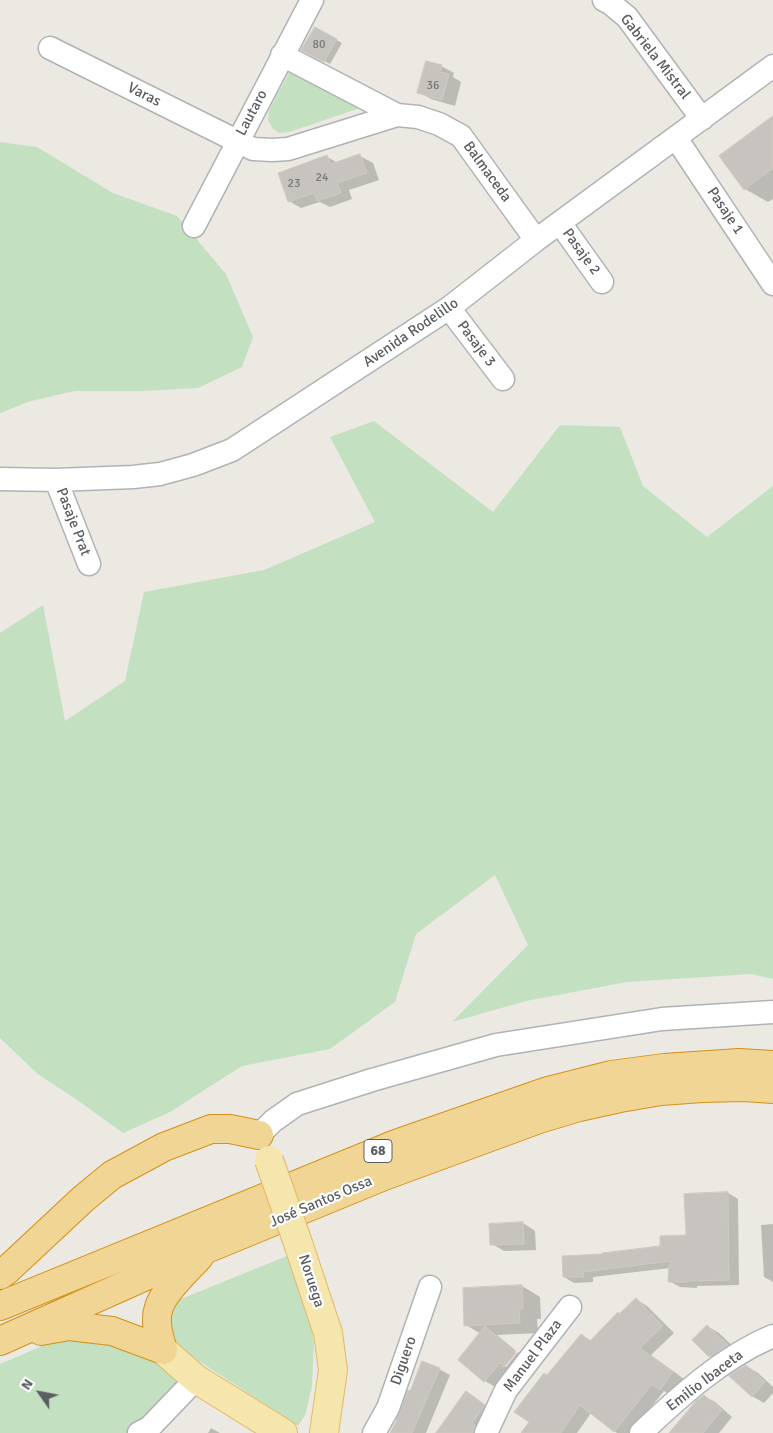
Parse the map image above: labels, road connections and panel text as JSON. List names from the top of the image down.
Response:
{
  "streets": {
    "highway": ["68", "José Santos Ossa"],
    "main road": ["Noruega"],
    "street": [
      "Gabriela Mistral",
      "Varas",
      "Lautaro",
      "Balmaceda",
      "Pasaje 1",
      "Pasaje 2",
      "Avenida Rodelillo",
      "Pasaje 3",
      "Pasaje Prat",
      "Manuel Plaza",
      "Diguero",
      "Emilio Ibaceta"
    ]
  },
  "crossings": [
    ["Gabriela Mistral", "Avenida Rodelillo"],
    ["Varas", "Lautaro"],
    ["Varas", "Balmaceda"],
    ["Lautaro", "Balmaceda"],
    ["Balmaceda", "Avenida Rodelillo"],
    ["Pasaje 1", "Avenida Rodelillo"],
    ["Pasaje 2", "Avenida Rodelillo"],
    ["Avenida Rodelillo", "Pasaje 3"],
    ["Avenida Rodelillo", "Pasaje Prat"]
  ],
  "house_numbers": [
    "80",
    "36",
    "24",
    "23"
  ],
  "north": "top left"
}
